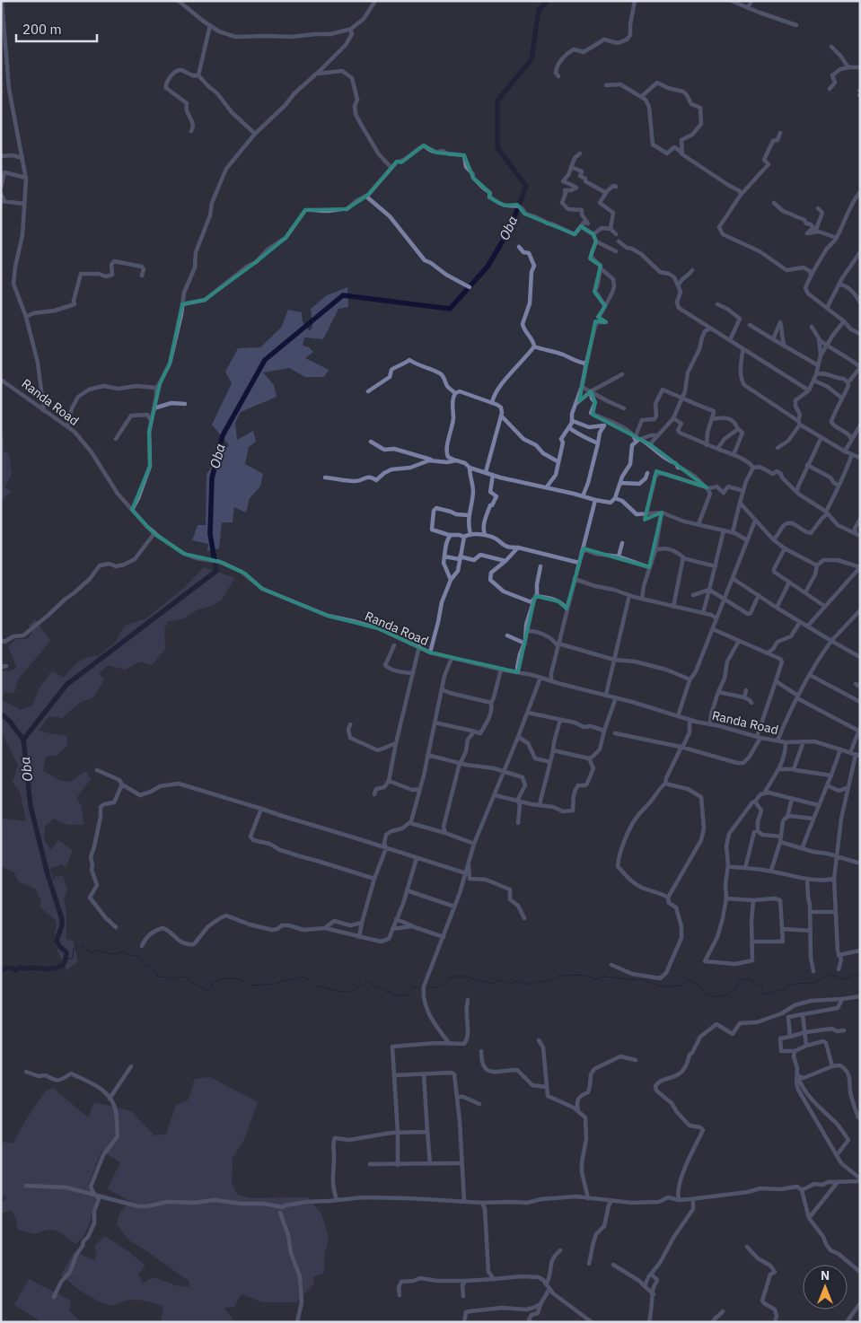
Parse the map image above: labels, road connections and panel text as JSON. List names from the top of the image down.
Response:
{
  "streets": {
    "street": ["Randa Road"]
  },
  "water": ["Oba"],
  "scale_bar": "200 m",
  "north": "top"
}
